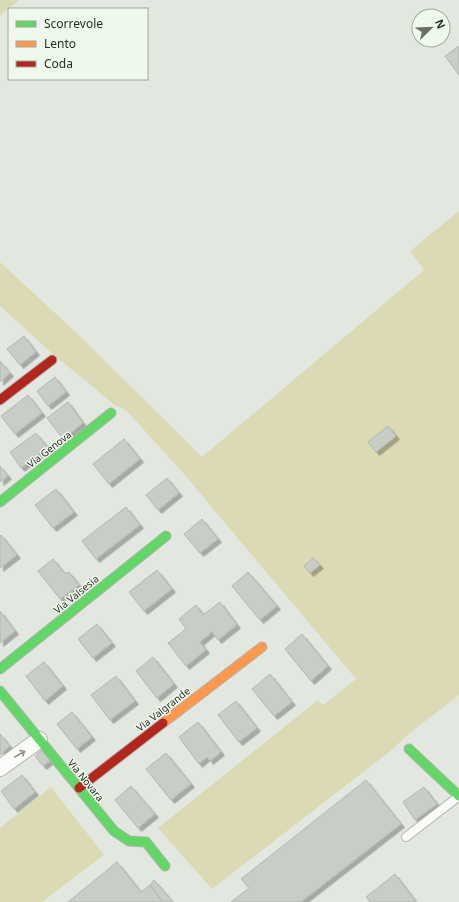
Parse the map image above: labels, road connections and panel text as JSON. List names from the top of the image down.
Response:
{
  "streets": {
    "street": [
      "Via Genova",
      "Via Valsesia",
      "Via Valgrande",
      "Via Novara"
    ]
  },
  "crossings": [
    ["Via Valgrande", "Via Novara"]
  ],
  "legend": ["Scorrevole", "Lento", "Coda"],
  "north": "top right"
}
